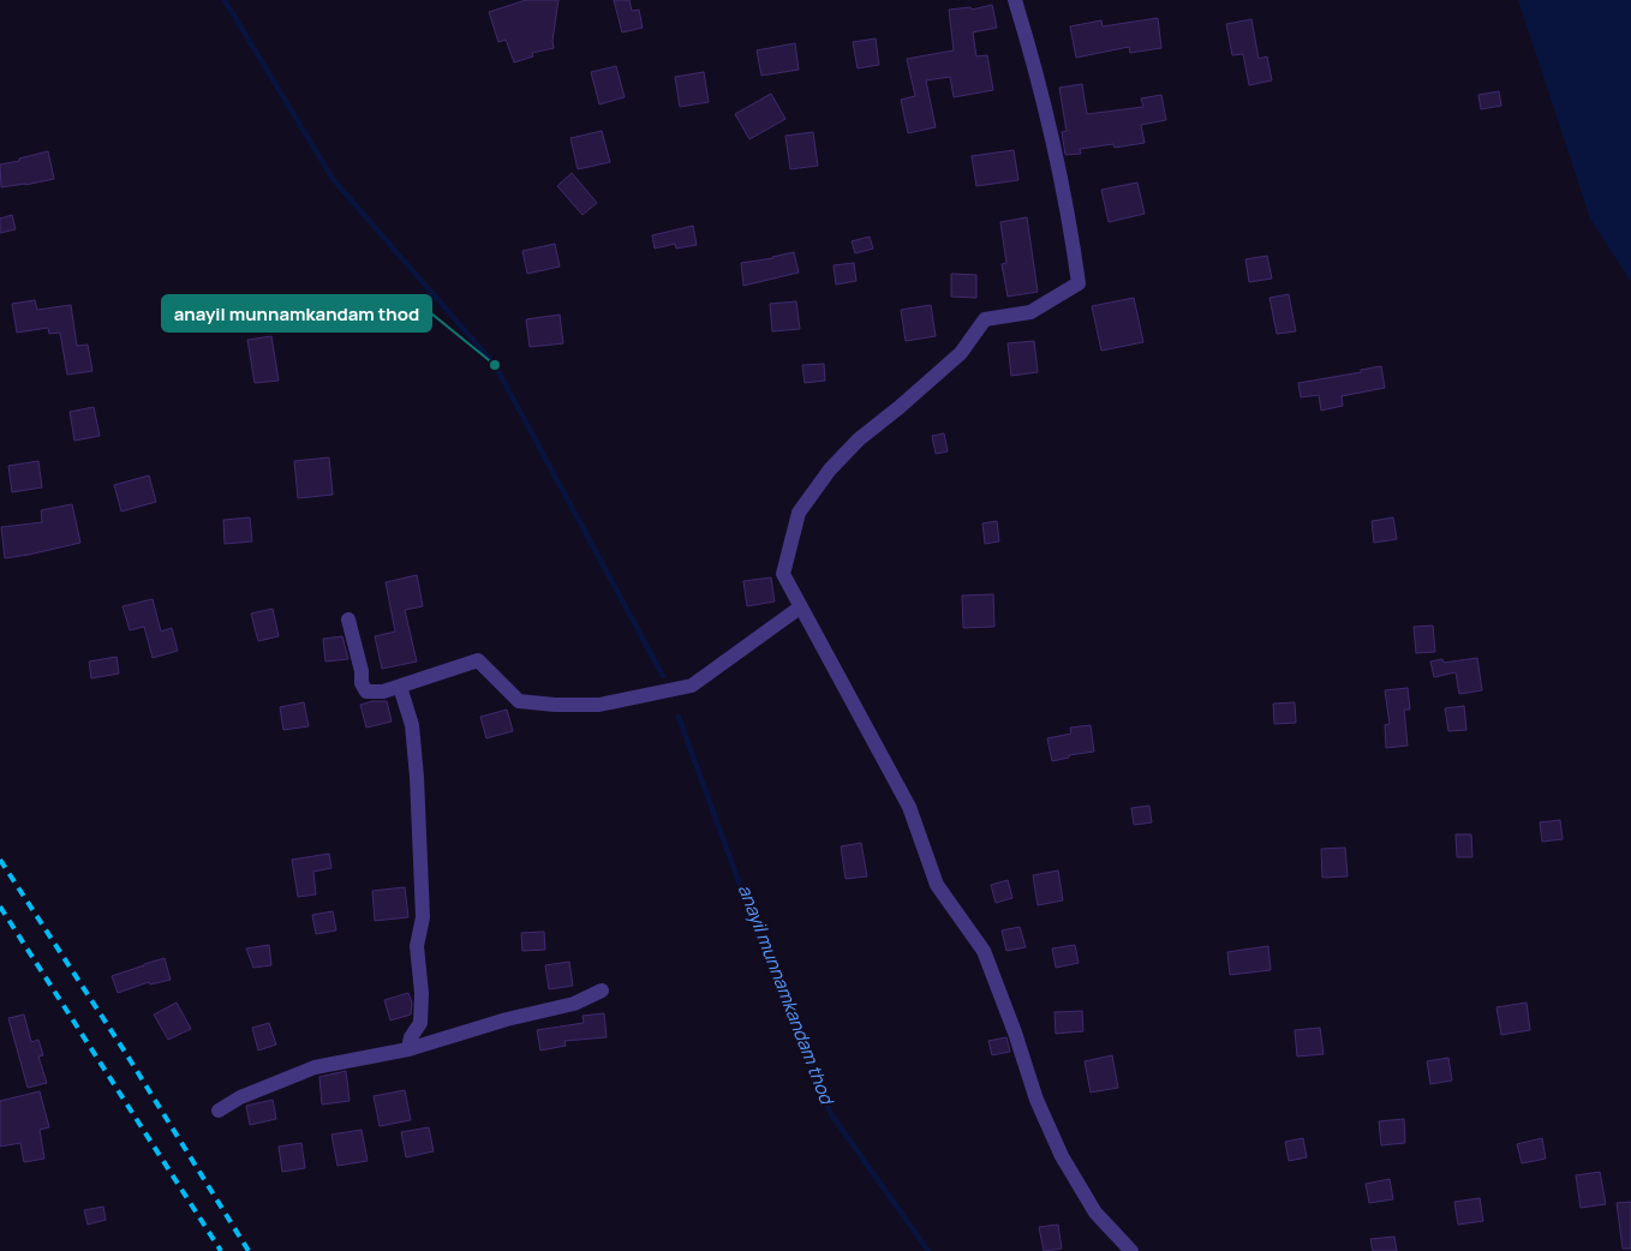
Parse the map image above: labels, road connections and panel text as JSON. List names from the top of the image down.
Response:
{
  "water": ["anayil munnamkandam thod"],
  "places": ["anayil munnamkandam thod"]
}
